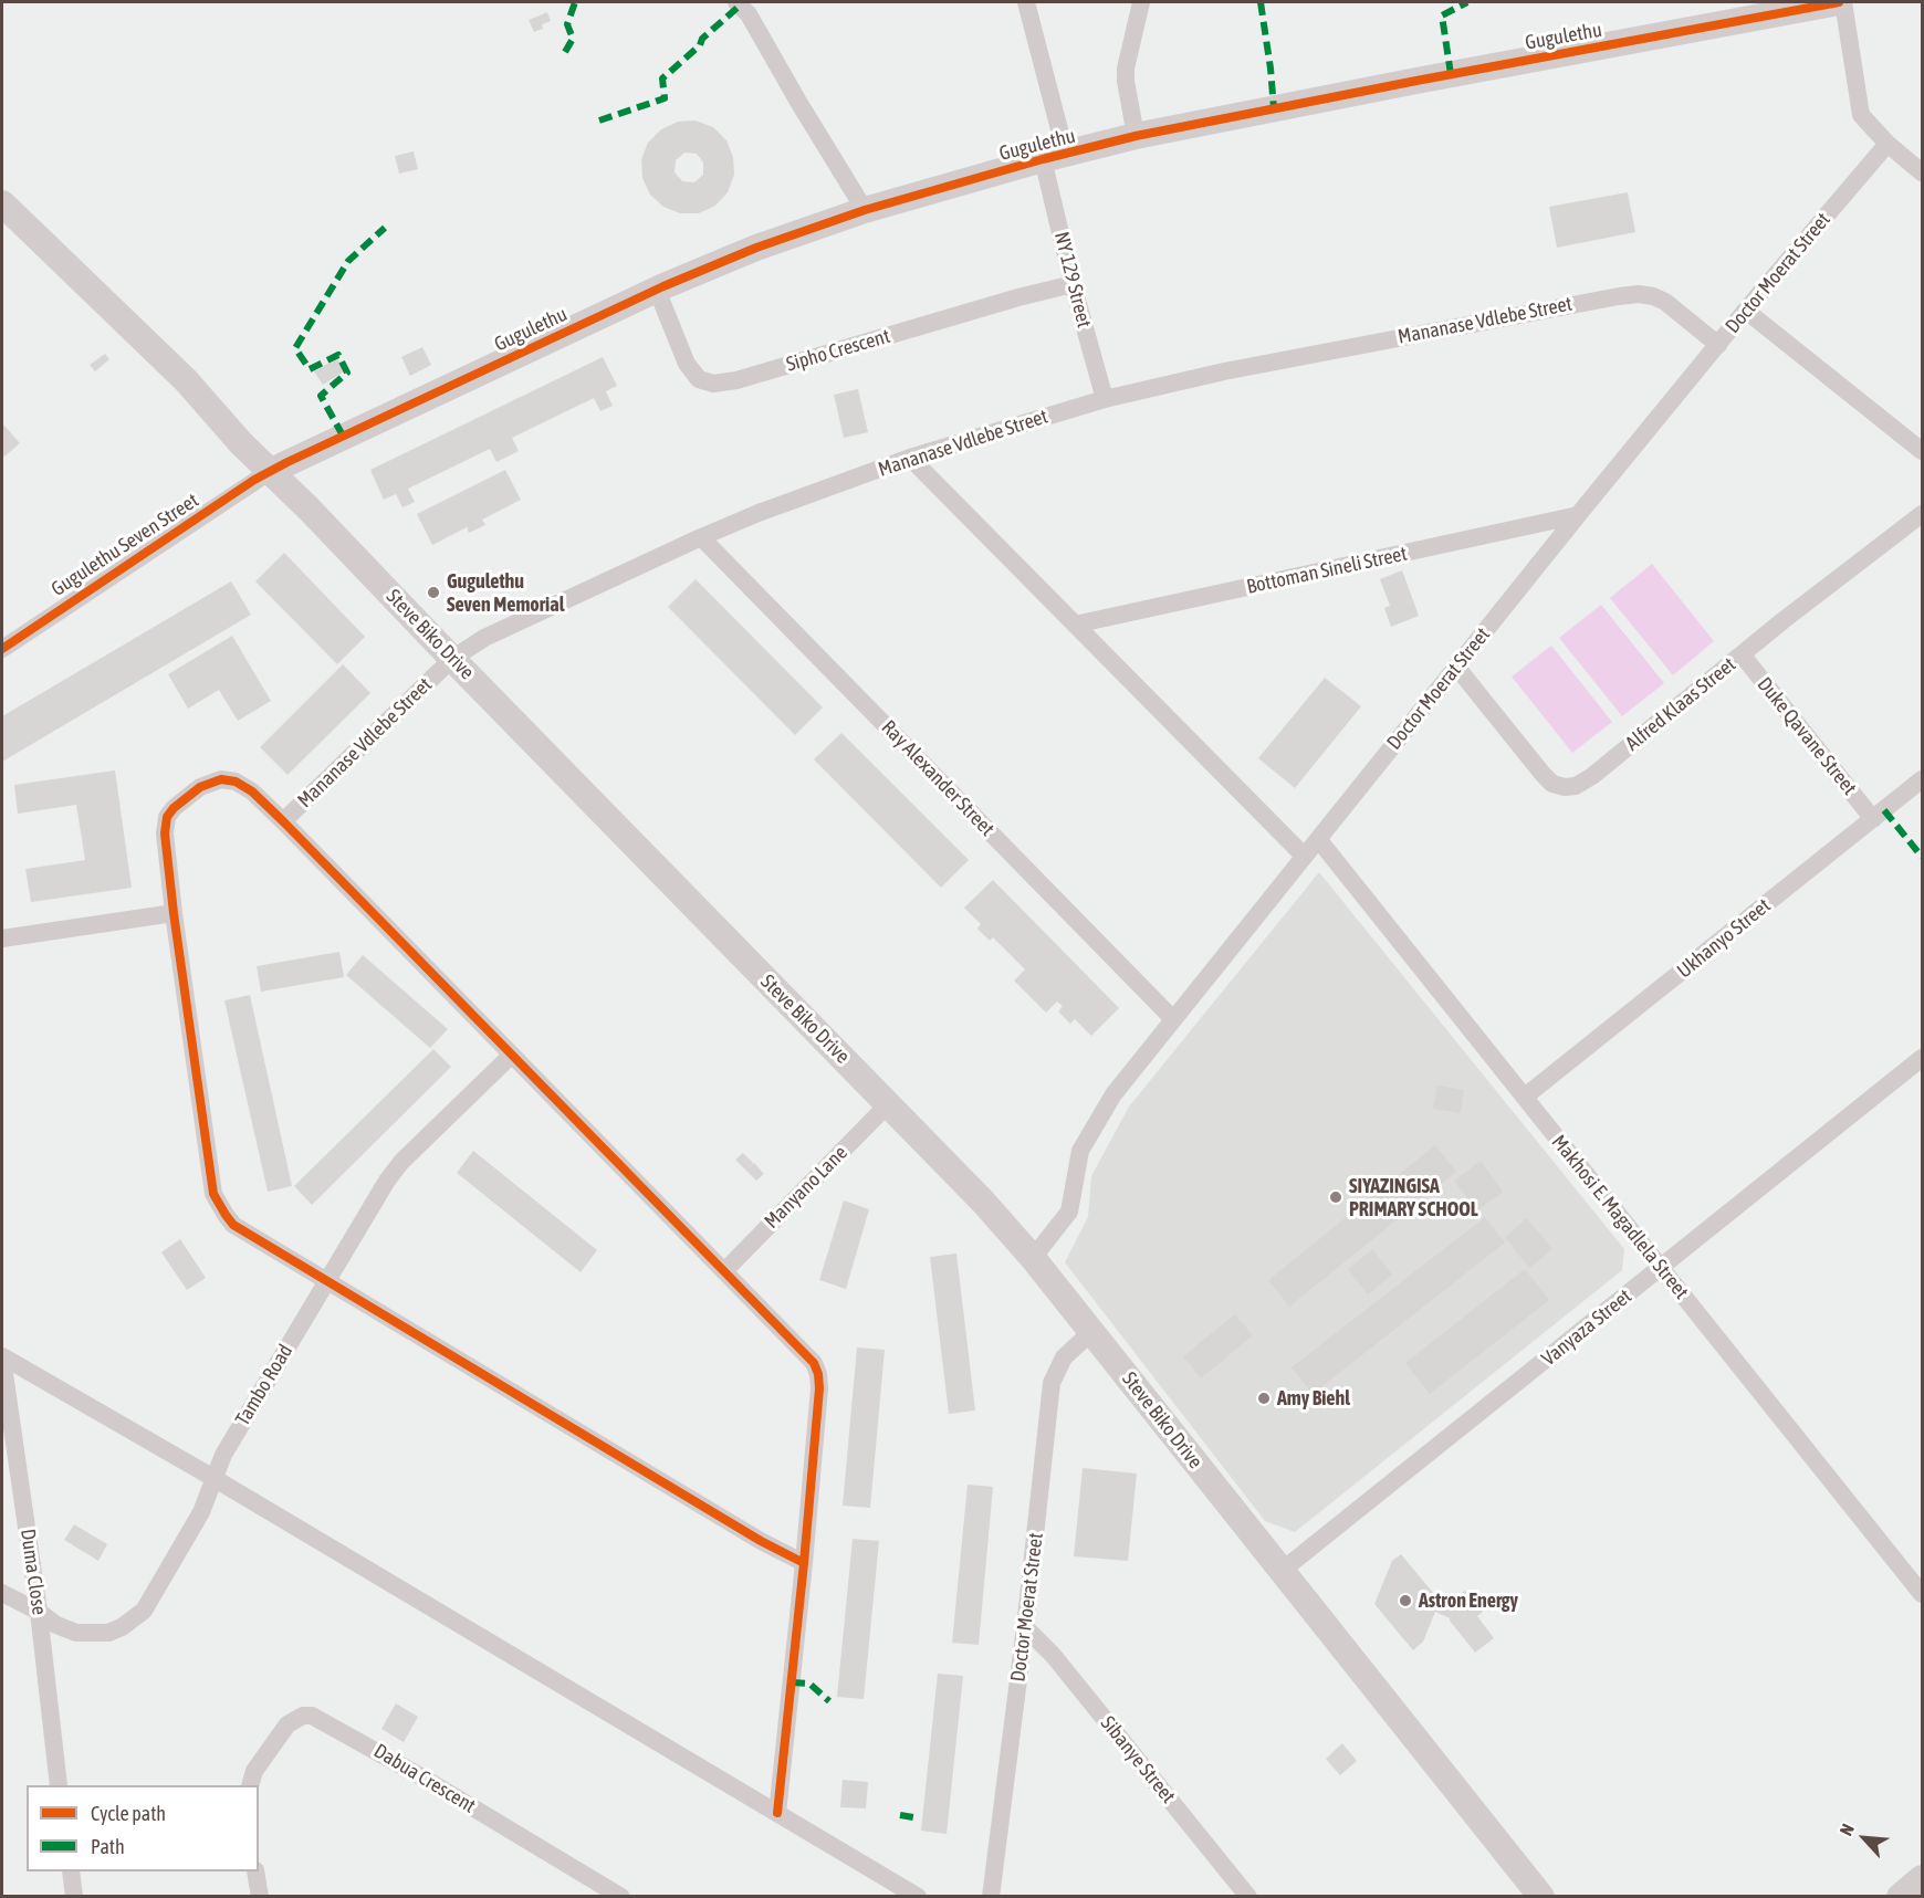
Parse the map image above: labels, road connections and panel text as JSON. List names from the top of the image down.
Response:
{
  "streets": {
    "main road": ["Gugulethu", "Steve Biko Drive"],
    "street": [
      "Doctor Moerat Street",
      "NY 129 Street",
      "Mananase Vdlebe Street",
      "Sipho Crescent",
      "Gugulethu Seven Street",
      "Bottoman Sineli Street",
      "Alfred Klaas Street",
      "Duke Qavane Street",
      "Ray Alexander Street",
      "Ukhanyo Street",
      "Manyano Lane",
      "Makhosi E. Magadlela Street",
      "Vanyaza Street",
      "Tambo Road",
      "Duma Close",
      "Sibanye Street",
      "Dabua Crescent"
    ]
  },
  "crossings": [
    ["Gugulethu", "NY 129 Street"],
    ["Gugulethu", "Sipho Crescent"],
    ["Gugulethu", "Gugulethu Seven Street"],
    ["Gugulethu", "Steve Biko Drive"],
    ["Doctor Moerat Street", "Mananase Vdlebe Street"],
    ["Doctor Moerat Street", "Bottoman Sineli Street"],
    ["Doctor Moerat Street", "Steve Biko Drive"],
    ["Doctor Moerat Street", "Alfred Klaas Street"],
    ["Doctor Moerat Street", "Ray Alexander Street"],
    ["Doctor Moerat Street", "Makhosi E. Magadlela Street"],
    ["Doctor Moerat Street", "Sibanye Street"],
    ["NY 129 Street", "Mananase Vdlebe Street"],
    ["NY 129 Street", "Sipho Crescent"],
    ["Mananase Vdlebe Street", "Steve Biko Drive"],
    ["Mananase Vdlebe Street", "Ray Alexander Street"],
    ["Gugulethu Seven Street", "Steve Biko Drive"],
    ["Steve Biko Drive", "Manyano Lane"],
    ["Steve Biko Drive", "Vanyaza Street"],
    ["Alfred Klaas Street", "Duke Qavane Street"],
    ["Duke Qavane Street", "Ukhanyo Street"],
    ["Ukhanyo Street", "Makhosi E. Magadlela Street"],
    ["Makhosi E. Magadlela Street", "Vanyaza Street"],
    ["Tambo Road", "Duma Close"]
  ],
  "places": [
    "Gugulethu Seven Memorial",
    "SIYAZINGISA PRIMARY SCHOOL",
    "Amy Biehl",
    "Astron Energy"
  ],
  "legend": ["Cycle path", "Path"],
  "north": "top left"
}
